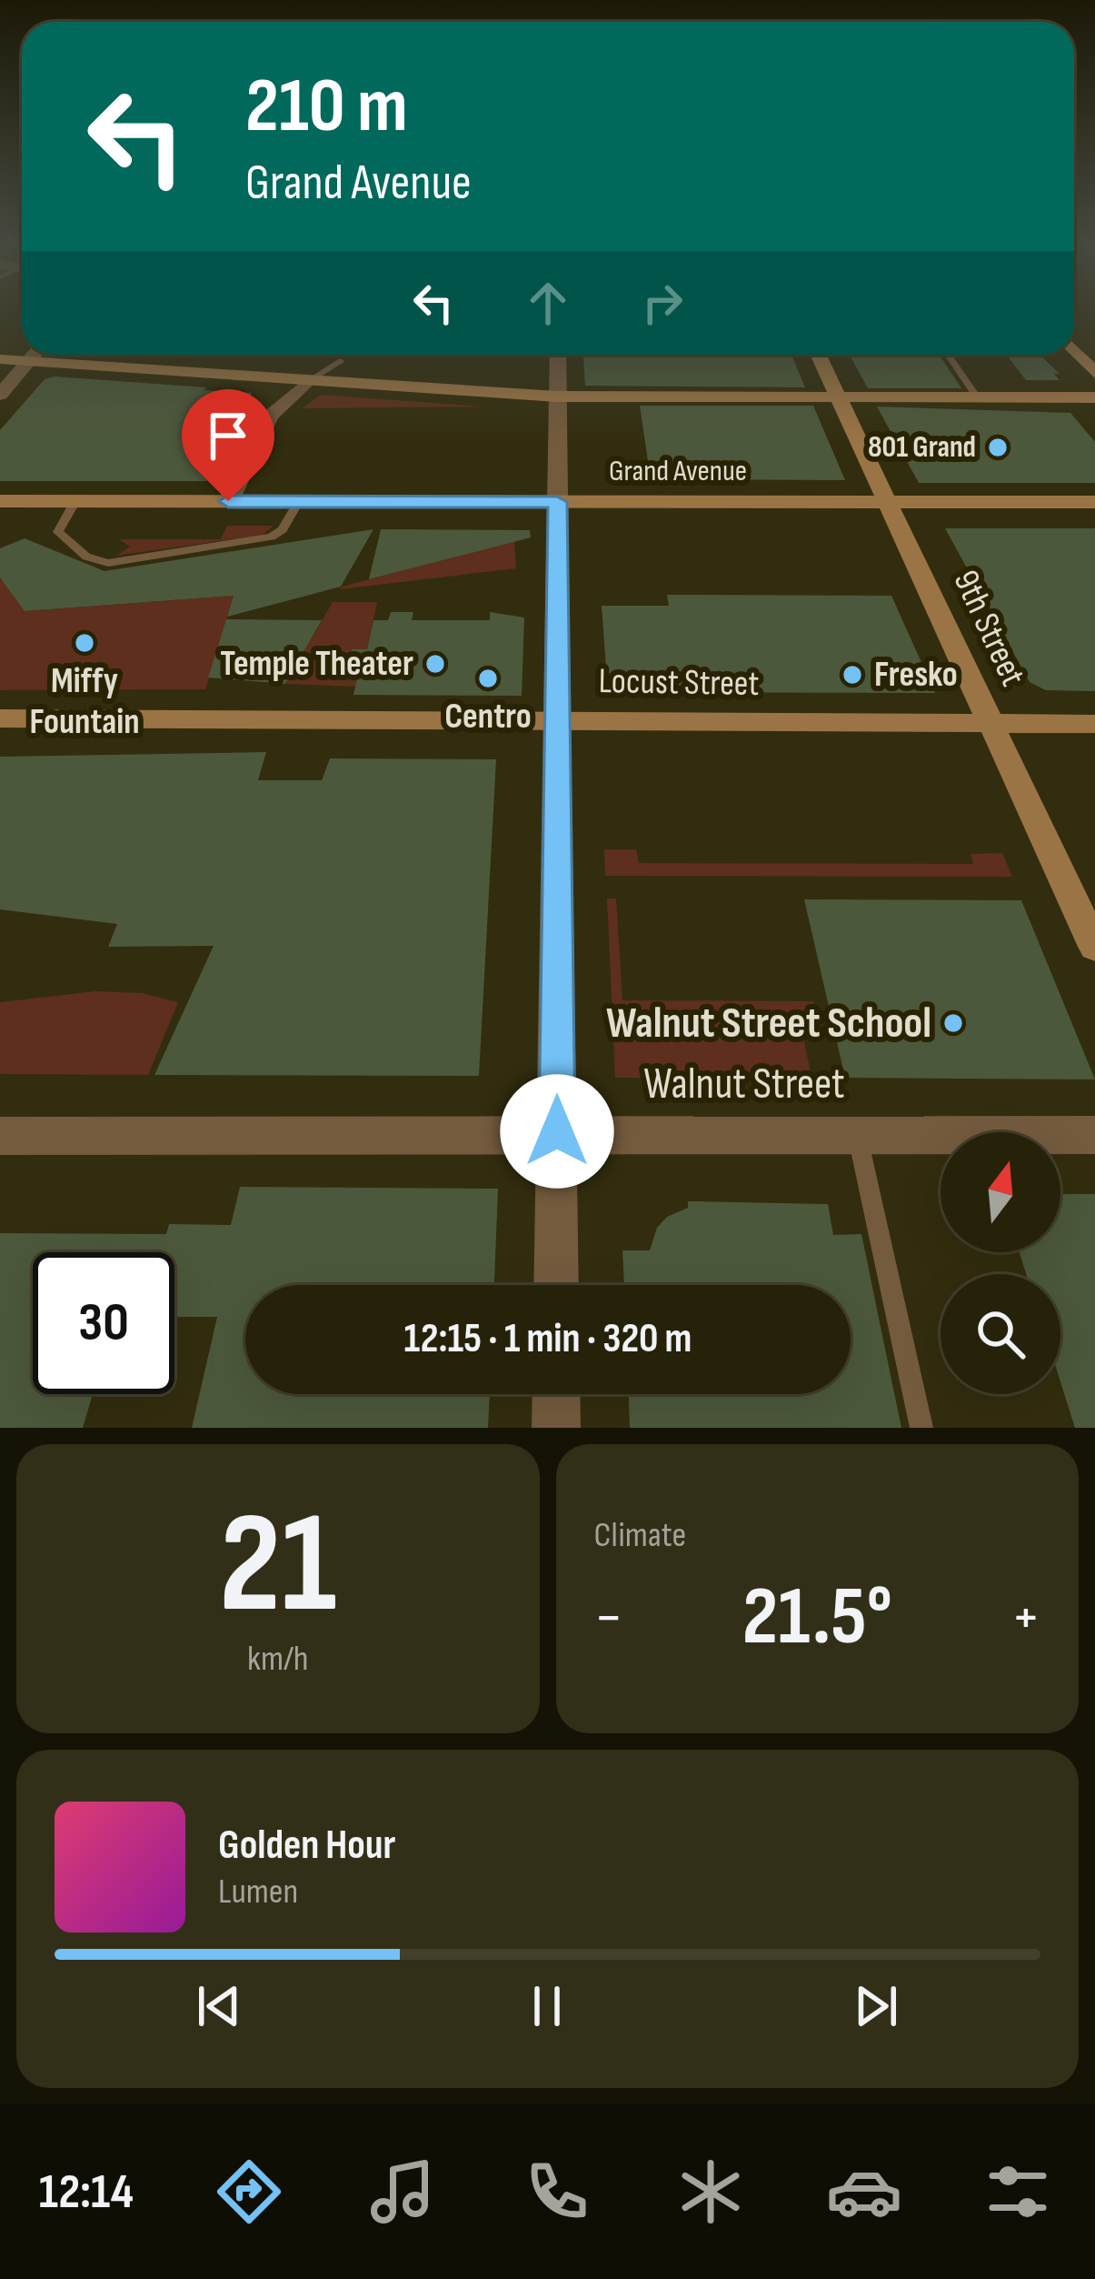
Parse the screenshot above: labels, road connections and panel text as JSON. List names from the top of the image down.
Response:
{
  "streets": {
    "main road": ["Grand Avenue", "9th Street", "Locust Street"],
    "street": ["Walnut Street"]
  },
  "crossings": [
    ["Grand Avenue", "9th Street"],
    ["9th Street", "Locust Street"]
  ],
  "places": [
    "801 Grand",
    "Miffy Fountain",
    "Temple Theater",
    "Fresko",
    "Centro",
    "Walnut Street School"
  ],
  "north": "top",
  "page": {
    "turn": ["210 m", "Grand Avenue"],
    "limit": "30",
    "trip": "12:15 · 1 min · 320 m",
    "tile": [
      ["21", "km/h"],
      "Climate"
    ],
    "heat": ["−", "21.5°", "+"],
    "song": ["Golden Hour", "Lumen"],
    "tabs": "12:14"
  }
}
